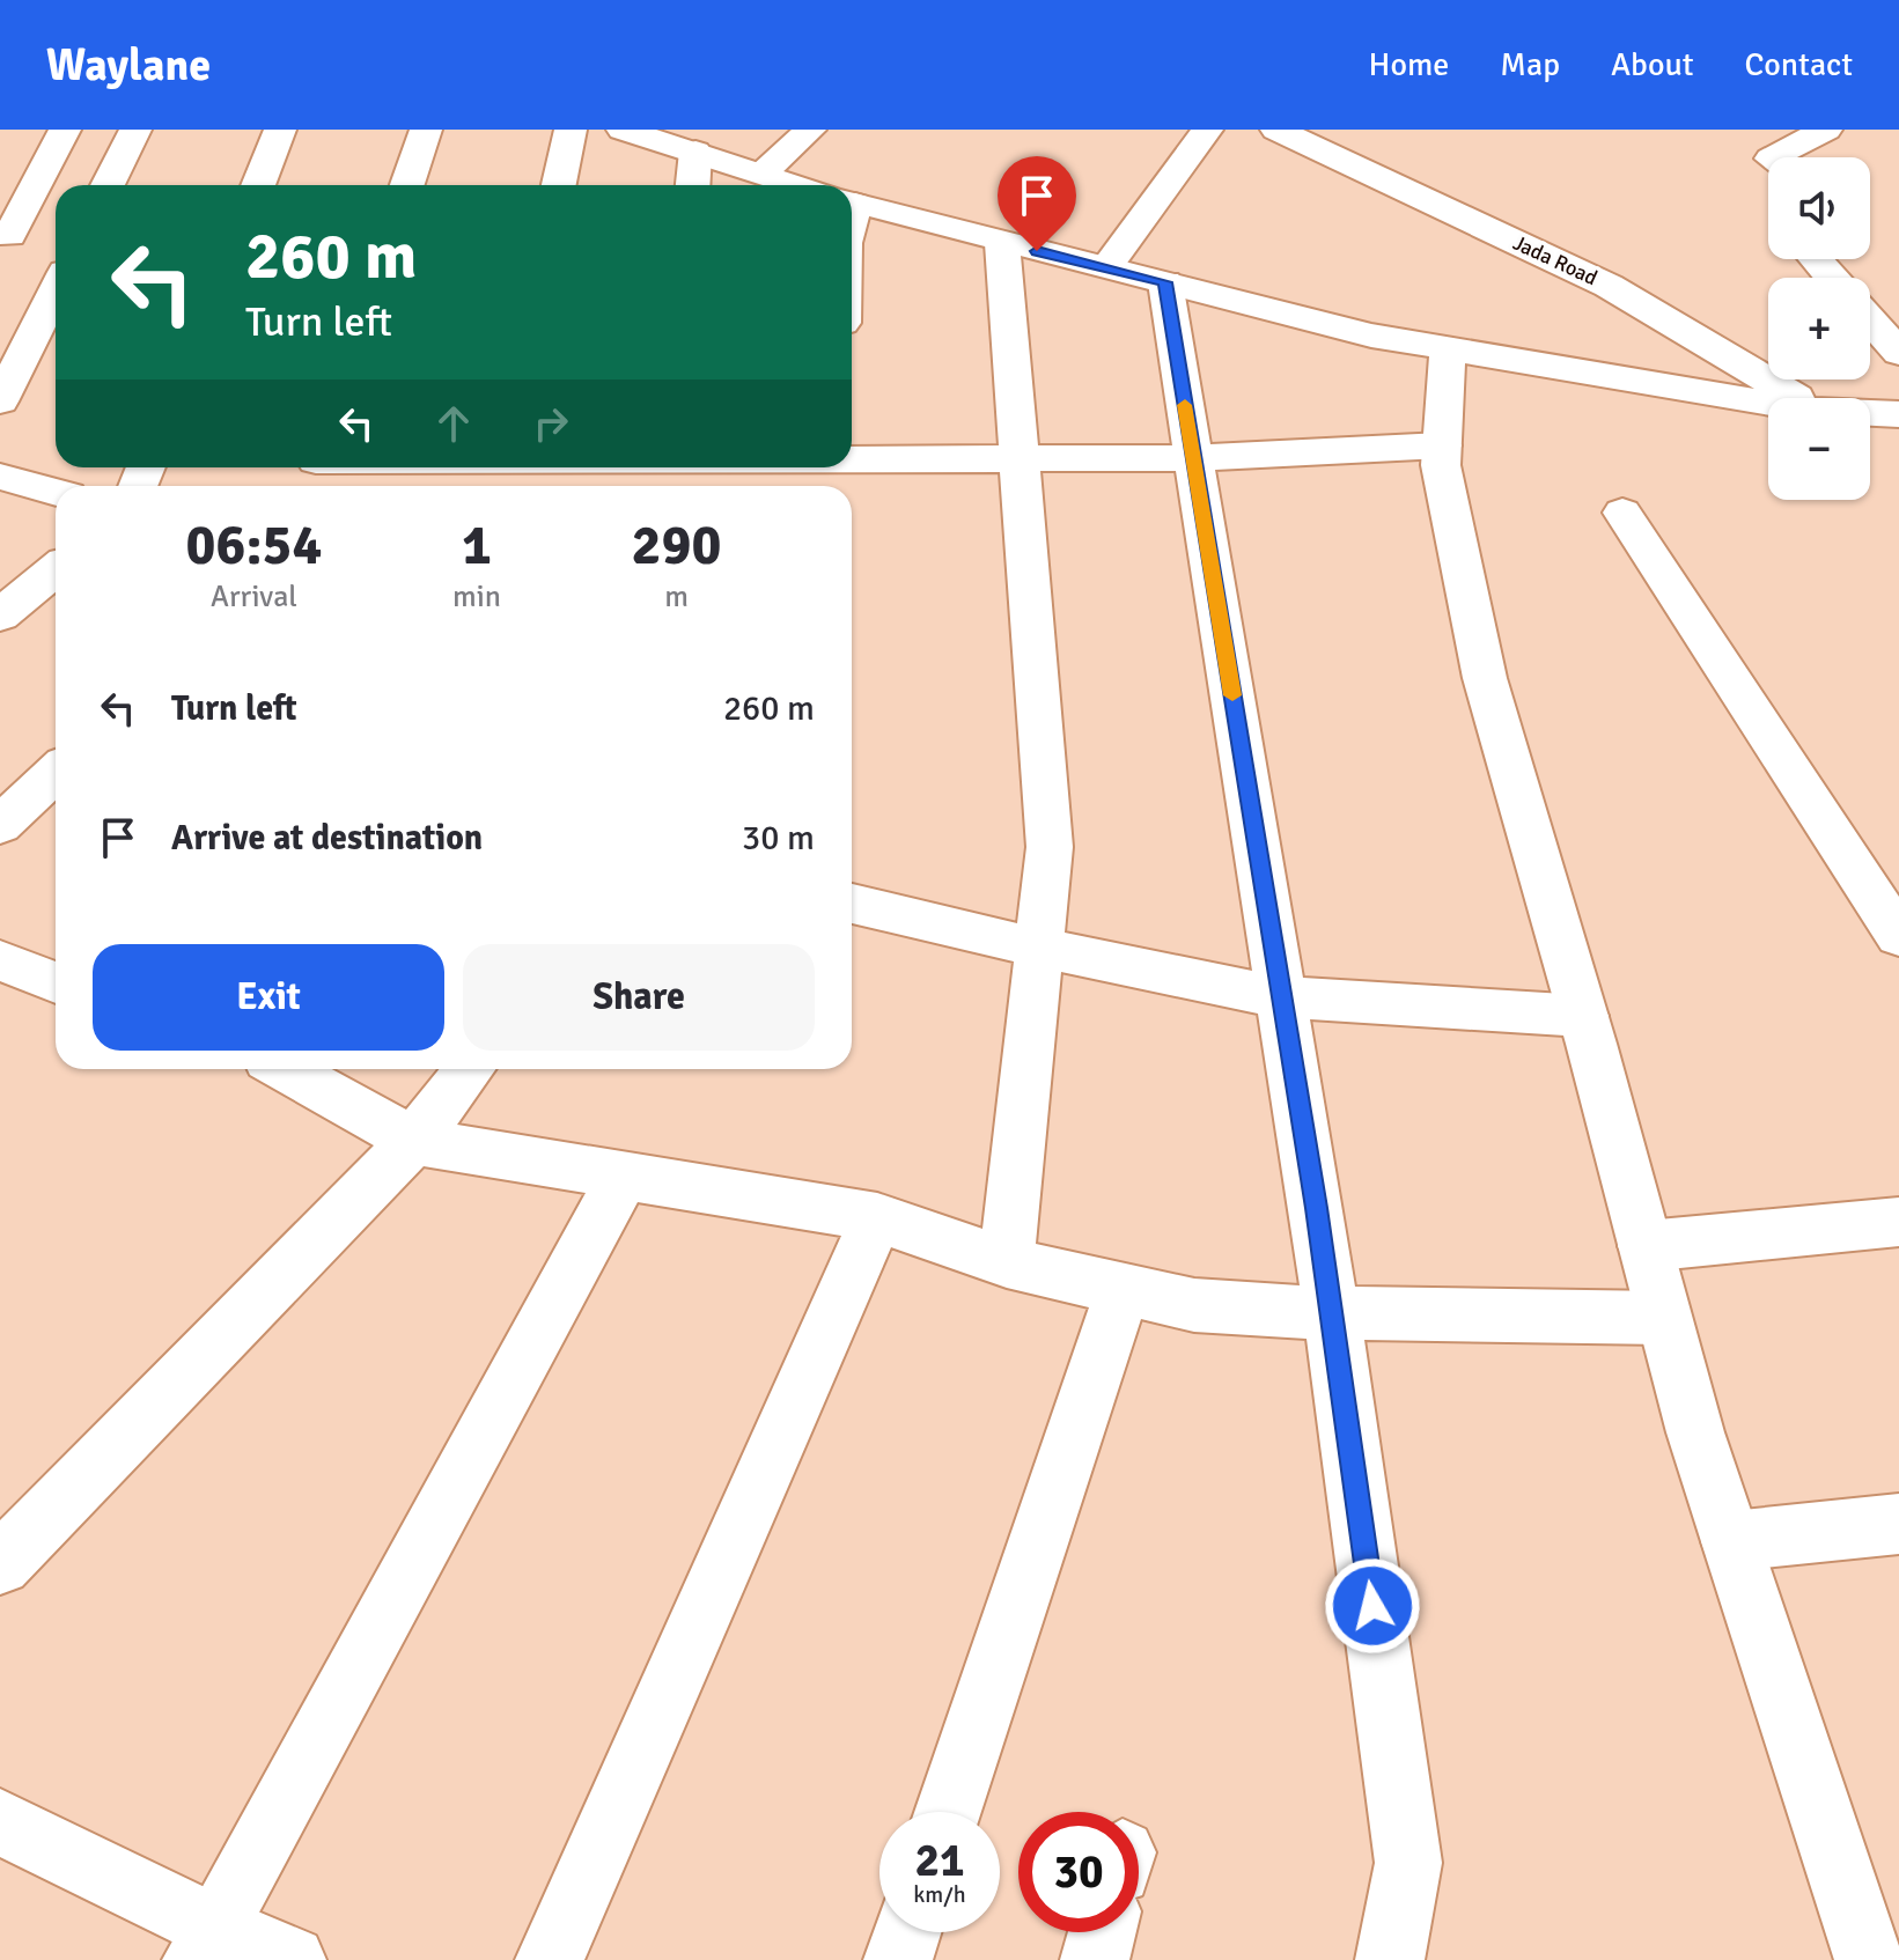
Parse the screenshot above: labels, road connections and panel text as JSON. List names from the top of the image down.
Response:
{
  "streets": {
    "street": ["Jada Road"]
  },
  "page": {
    "header": "Waylane",
    "nav": [
      "Home",
      "Map",
      "About",
      "Contact"
    ],
    "map_buttons": ["+", "−"],
    "turn": ["260 m", "Turn left"],
    "eta": [
      "06:54",
      "Arrival",
      "1",
      "min",
      "290",
      "m"
    ],
    "list": [
      {
        "name": "Turn left",
        "value": "260 m"
      },
      {
        "name": "Arrive at destination",
        "value": "30 m"
      }
    ],
    "buttons": ["Exit", "Share"],
    "speed": "21 km/h",
    "limit": "30"
  }
}
